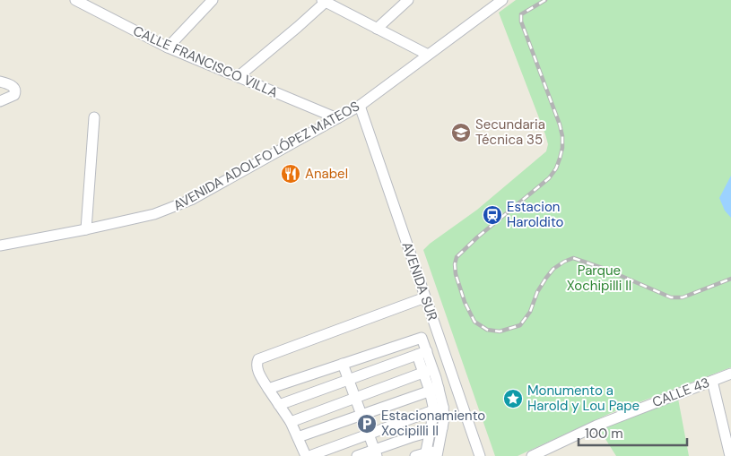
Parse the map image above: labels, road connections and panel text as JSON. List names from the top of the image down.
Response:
{
  "streets": {
    "street": [
      "CALLE FRANCISCO VILLA",
      "AVENIDA ADOLFO LÓPEZ MATEOS",
      "AVENIDA SUR",
      "CALLE 43"
    ]
  },
  "crossings": [
    ["CALLE FRANCISCO VILLA", "AVENIDA ADOLFO LÓPEZ MATEOS"],
    ["AVENIDA ADOLFO LÓPEZ MATEOS", "AVENIDA SUR"]
  ],
  "parks": ["Parque Xochipilli II"],
  "places": {
    "school or university": ["Secundaria Técnica 35"],
    "restaurant": ["Anabel"],
    "station": ["Estacion Haroldito"],
    "place": ["Monumento a Harold y Lou Pape"],
    "parking": ["Estacionamiento Xocipilli II"]
  },
  "scale_bar": "100 m"
}
